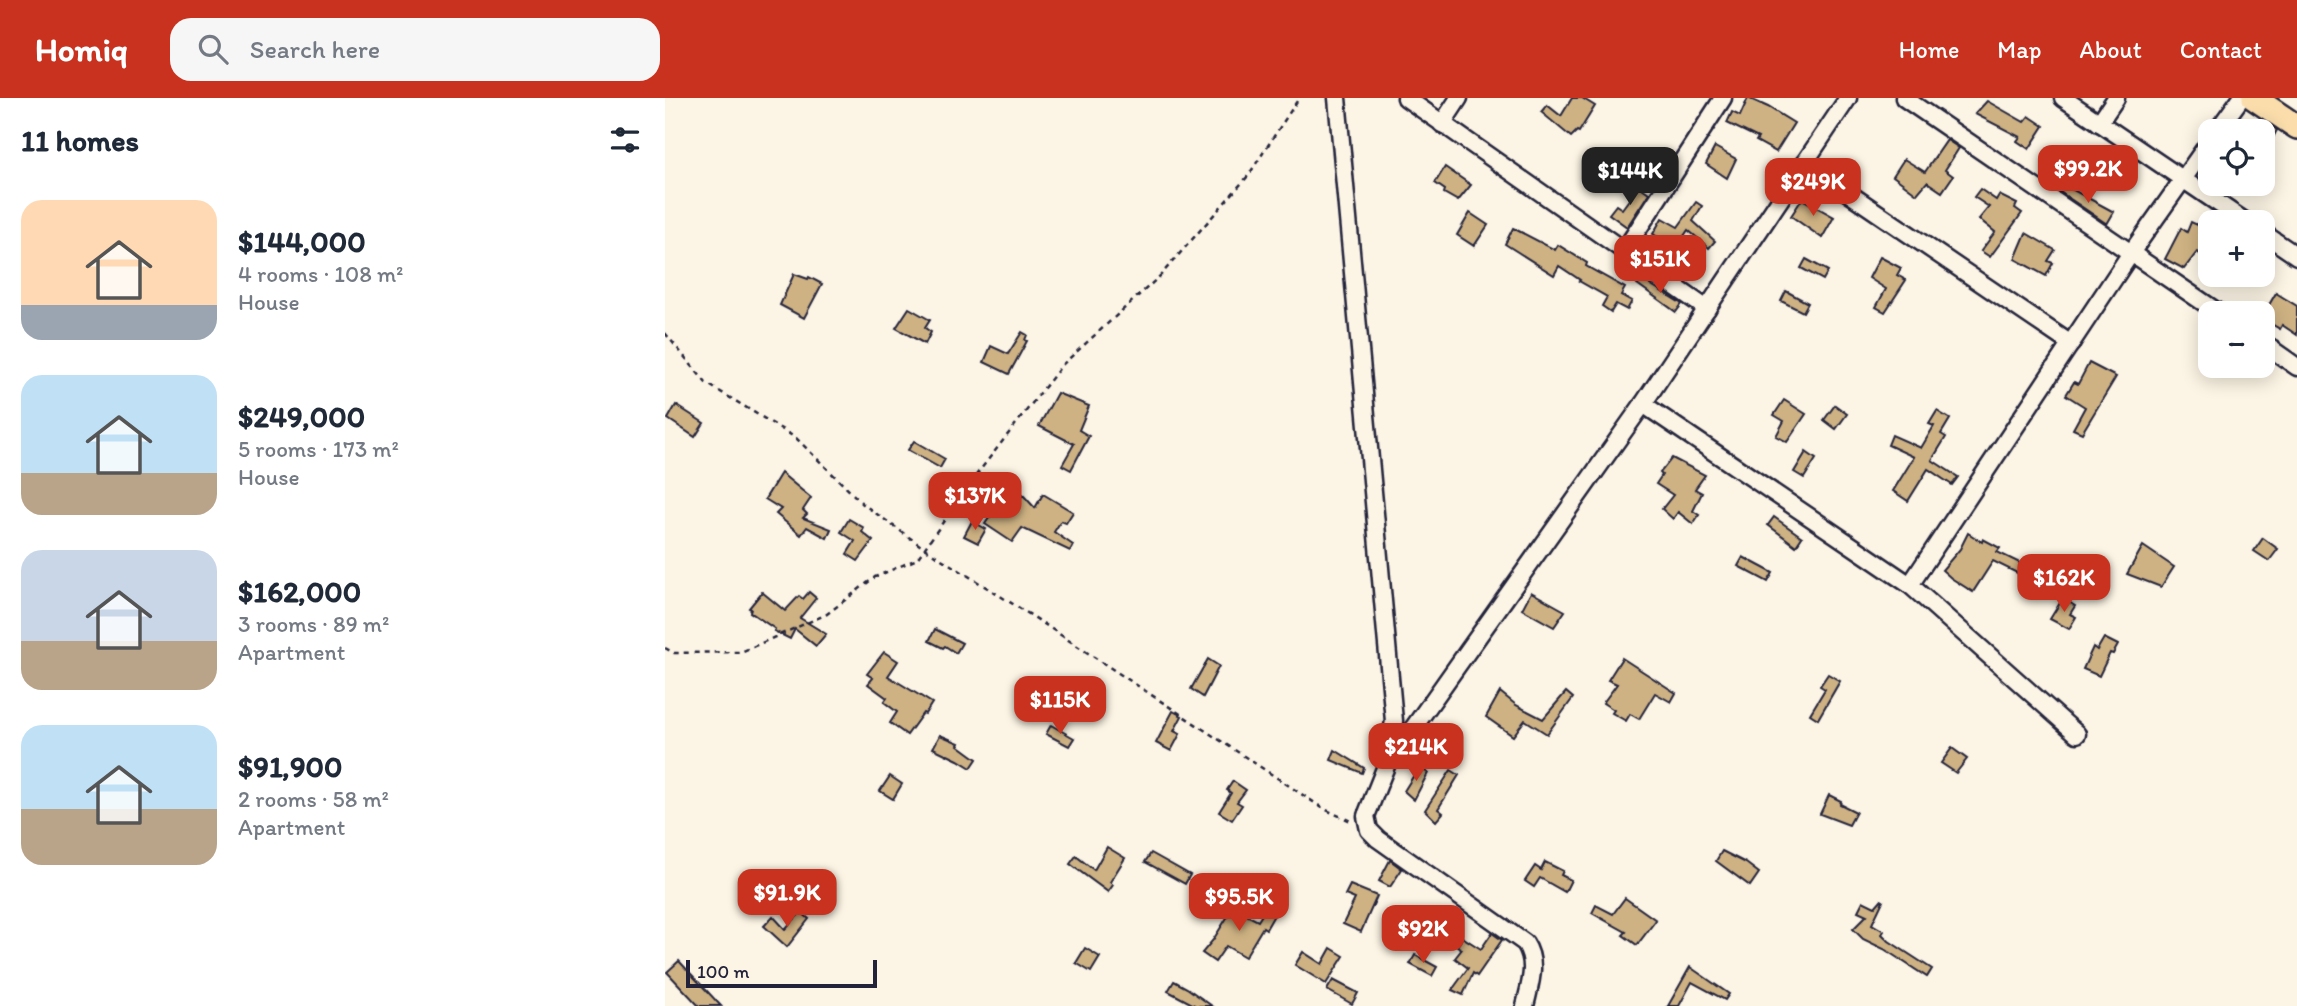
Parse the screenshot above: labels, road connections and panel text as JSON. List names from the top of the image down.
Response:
{
  "scale_bar": "100 m",
  "page": {
    "header": "Homiq",
    "search": "Search here",
    "nav": [
      "Home",
      "Map",
      "About",
      "Contact"
    ],
    "heading": "11 homes",
    "map_buttons": ["+", "−"],
    "price": [
      "$99.2K",
      "$144K",
      "$249K",
      "$151K",
      "$137K",
      "$162K",
      "$115K",
      "$214K",
      "$91.9K",
      "$95.5K",
      "$92K"
    ],
    "list": [
      {
        "name": "$144,000",
        "note": "4 rooms · 108 m² · House"
      },
      {
        "name": "$249,000",
        "note": "5 rooms · 173 m² · House"
      },
      {
        "name": "$162,000",
        "note": "3 rooms · 89 m² · Apartment"
      },
      {
        "name": "$91,900",
        "note": "2 rooms · 58 m² · Apartment"
      }
    ],
    "scale": "100 m"
  }
}
